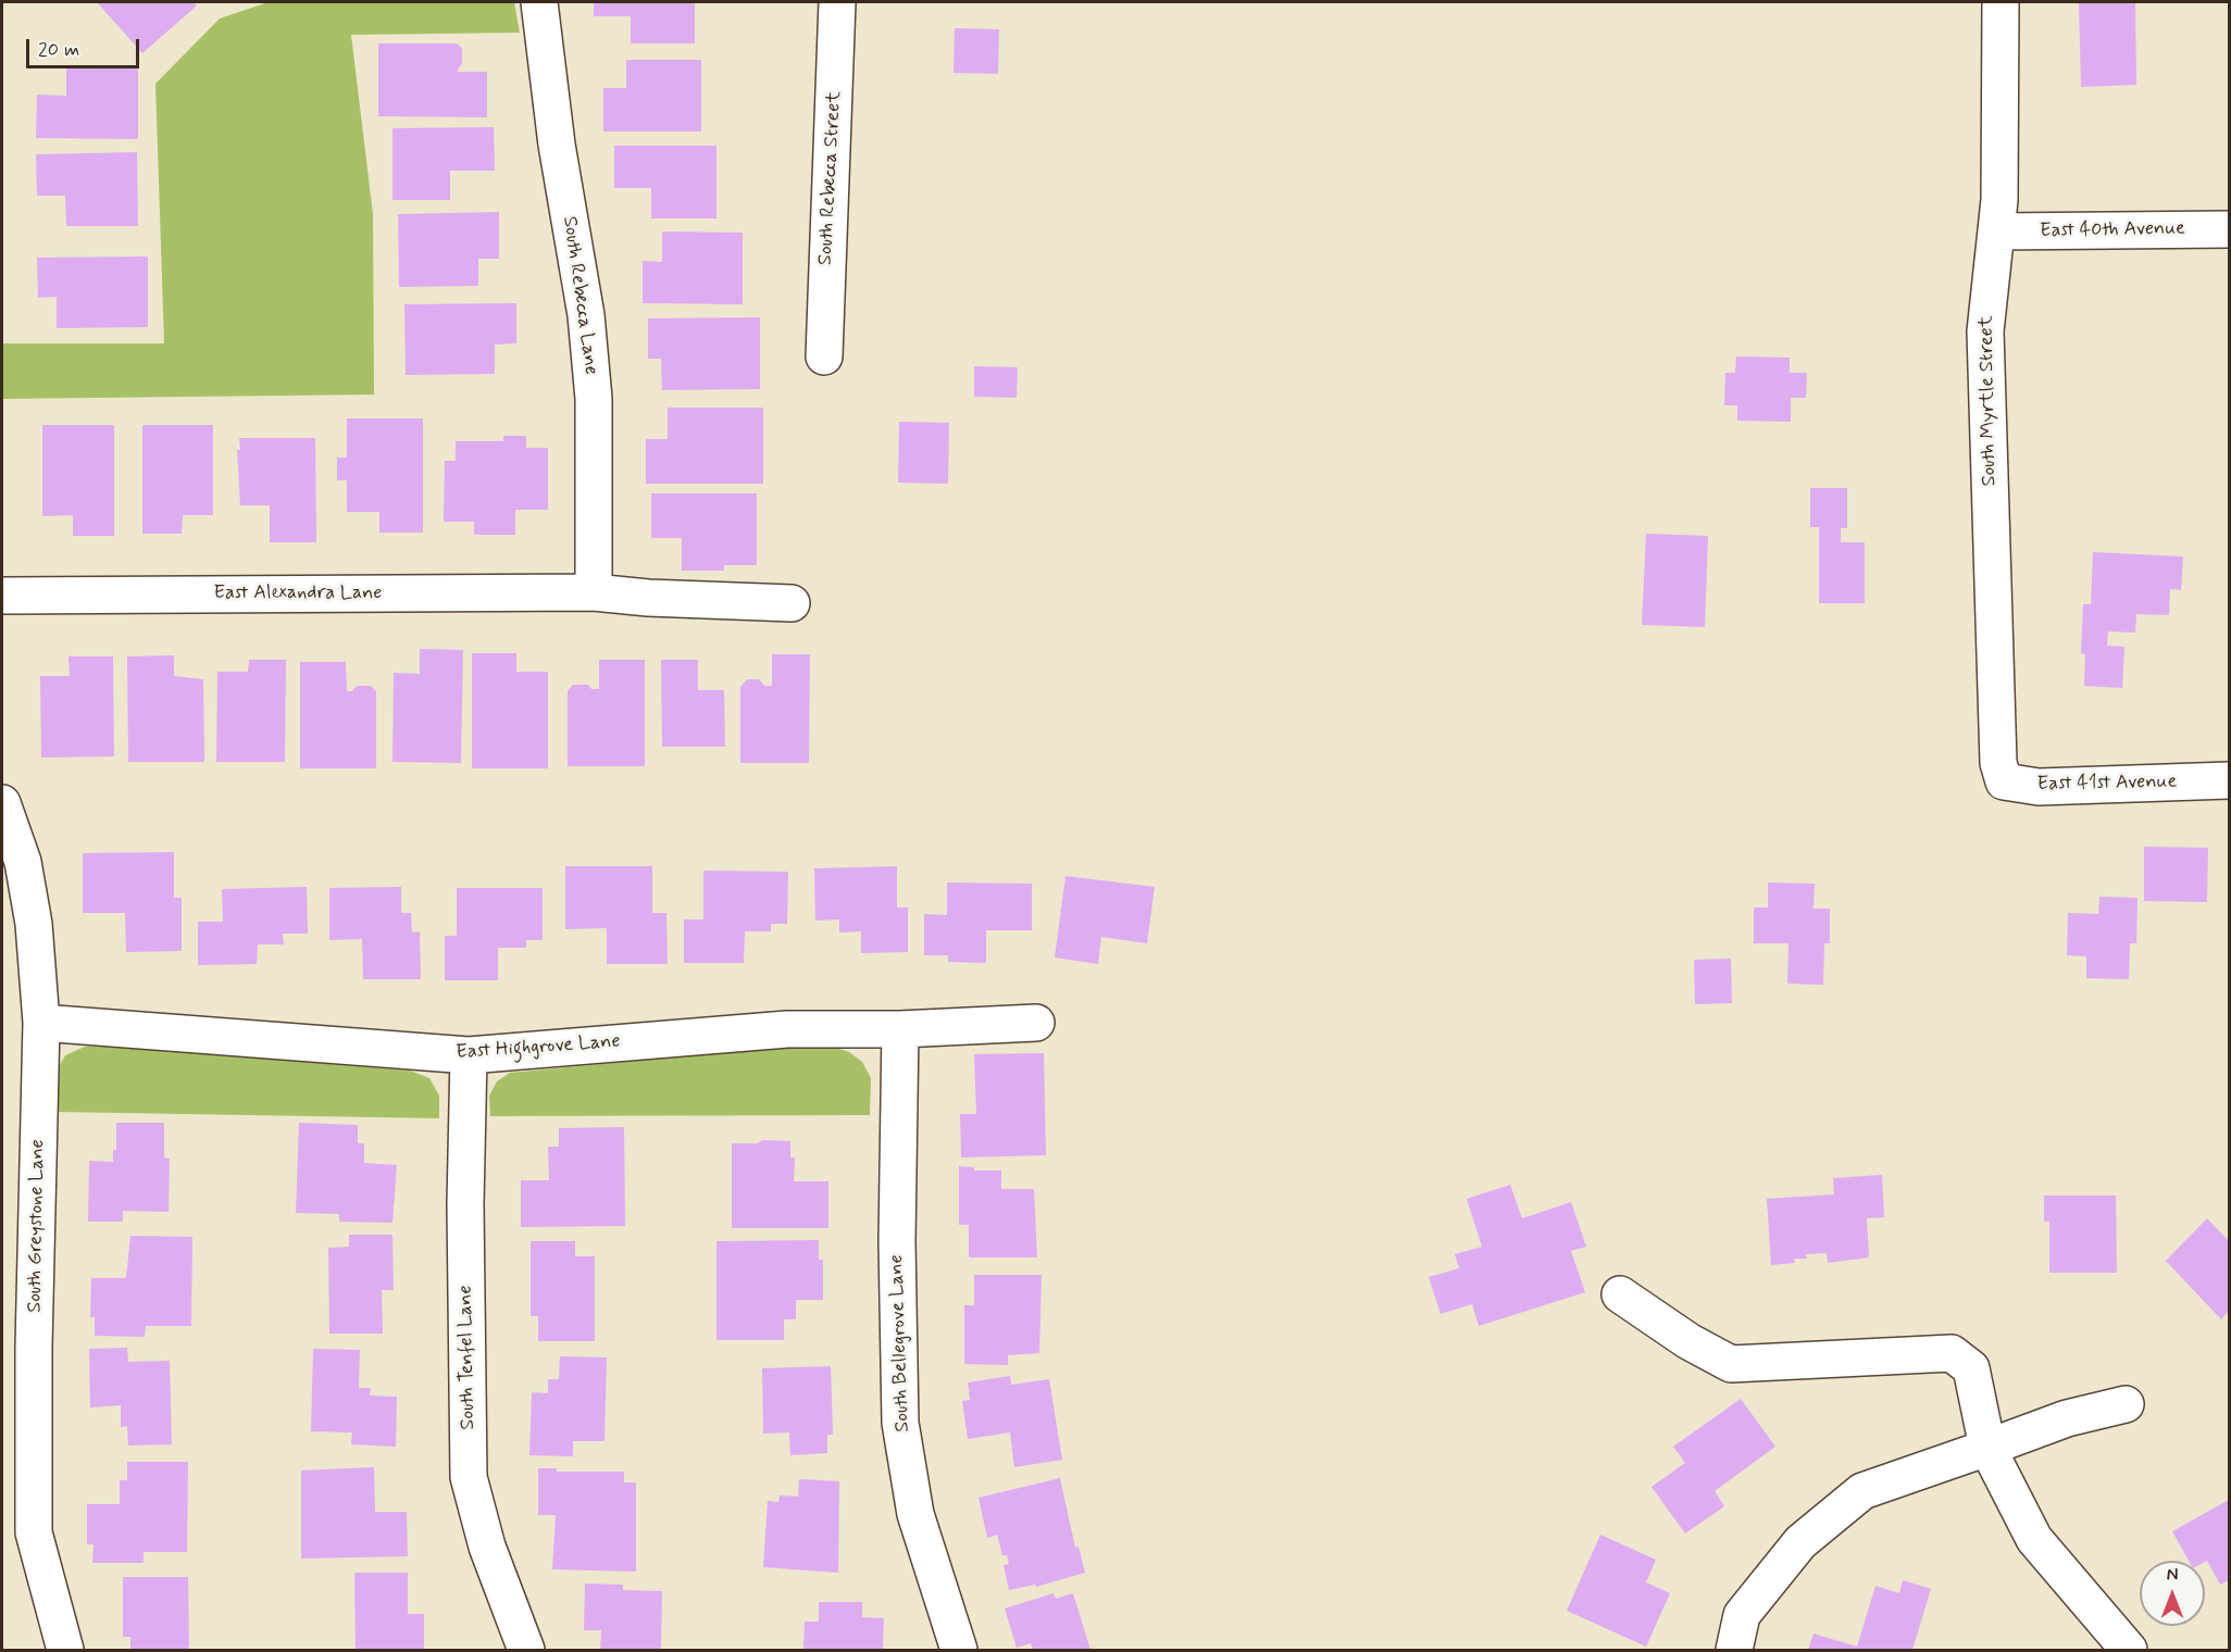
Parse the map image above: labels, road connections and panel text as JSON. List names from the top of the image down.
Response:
{
  "streets": {
    "street": [
      "South Rebecca Street",
      "East 40th Avenue",
      "South Rebecca Lane",
      "South Myrtle Street",
      "East Alexandra Lane",
      "East 41st Avenue",
      "East Highgrove Lane",
      "South Greystone Lane",
      "South Bellegrove Lane",
      "South Tenfel Lane"
    ]
  },
  "crossings": [
    ["East 40th Avenue", "South Myrtle Street"],
    ["South Rebecca Lane", "East Alexandra Lane"],
    ["South Myrtle Street", "East 41st Avenue"],
    ["East Highgrove Lane", "South Greystone Lane"],
    ["East Highgrove Lane", "South Bellegrove Lane"],
    ["East Highgrove Lane", "South Tenfel Lane"]
  ],
  "scale_bar": "20 m",
  "north": "top"
}
